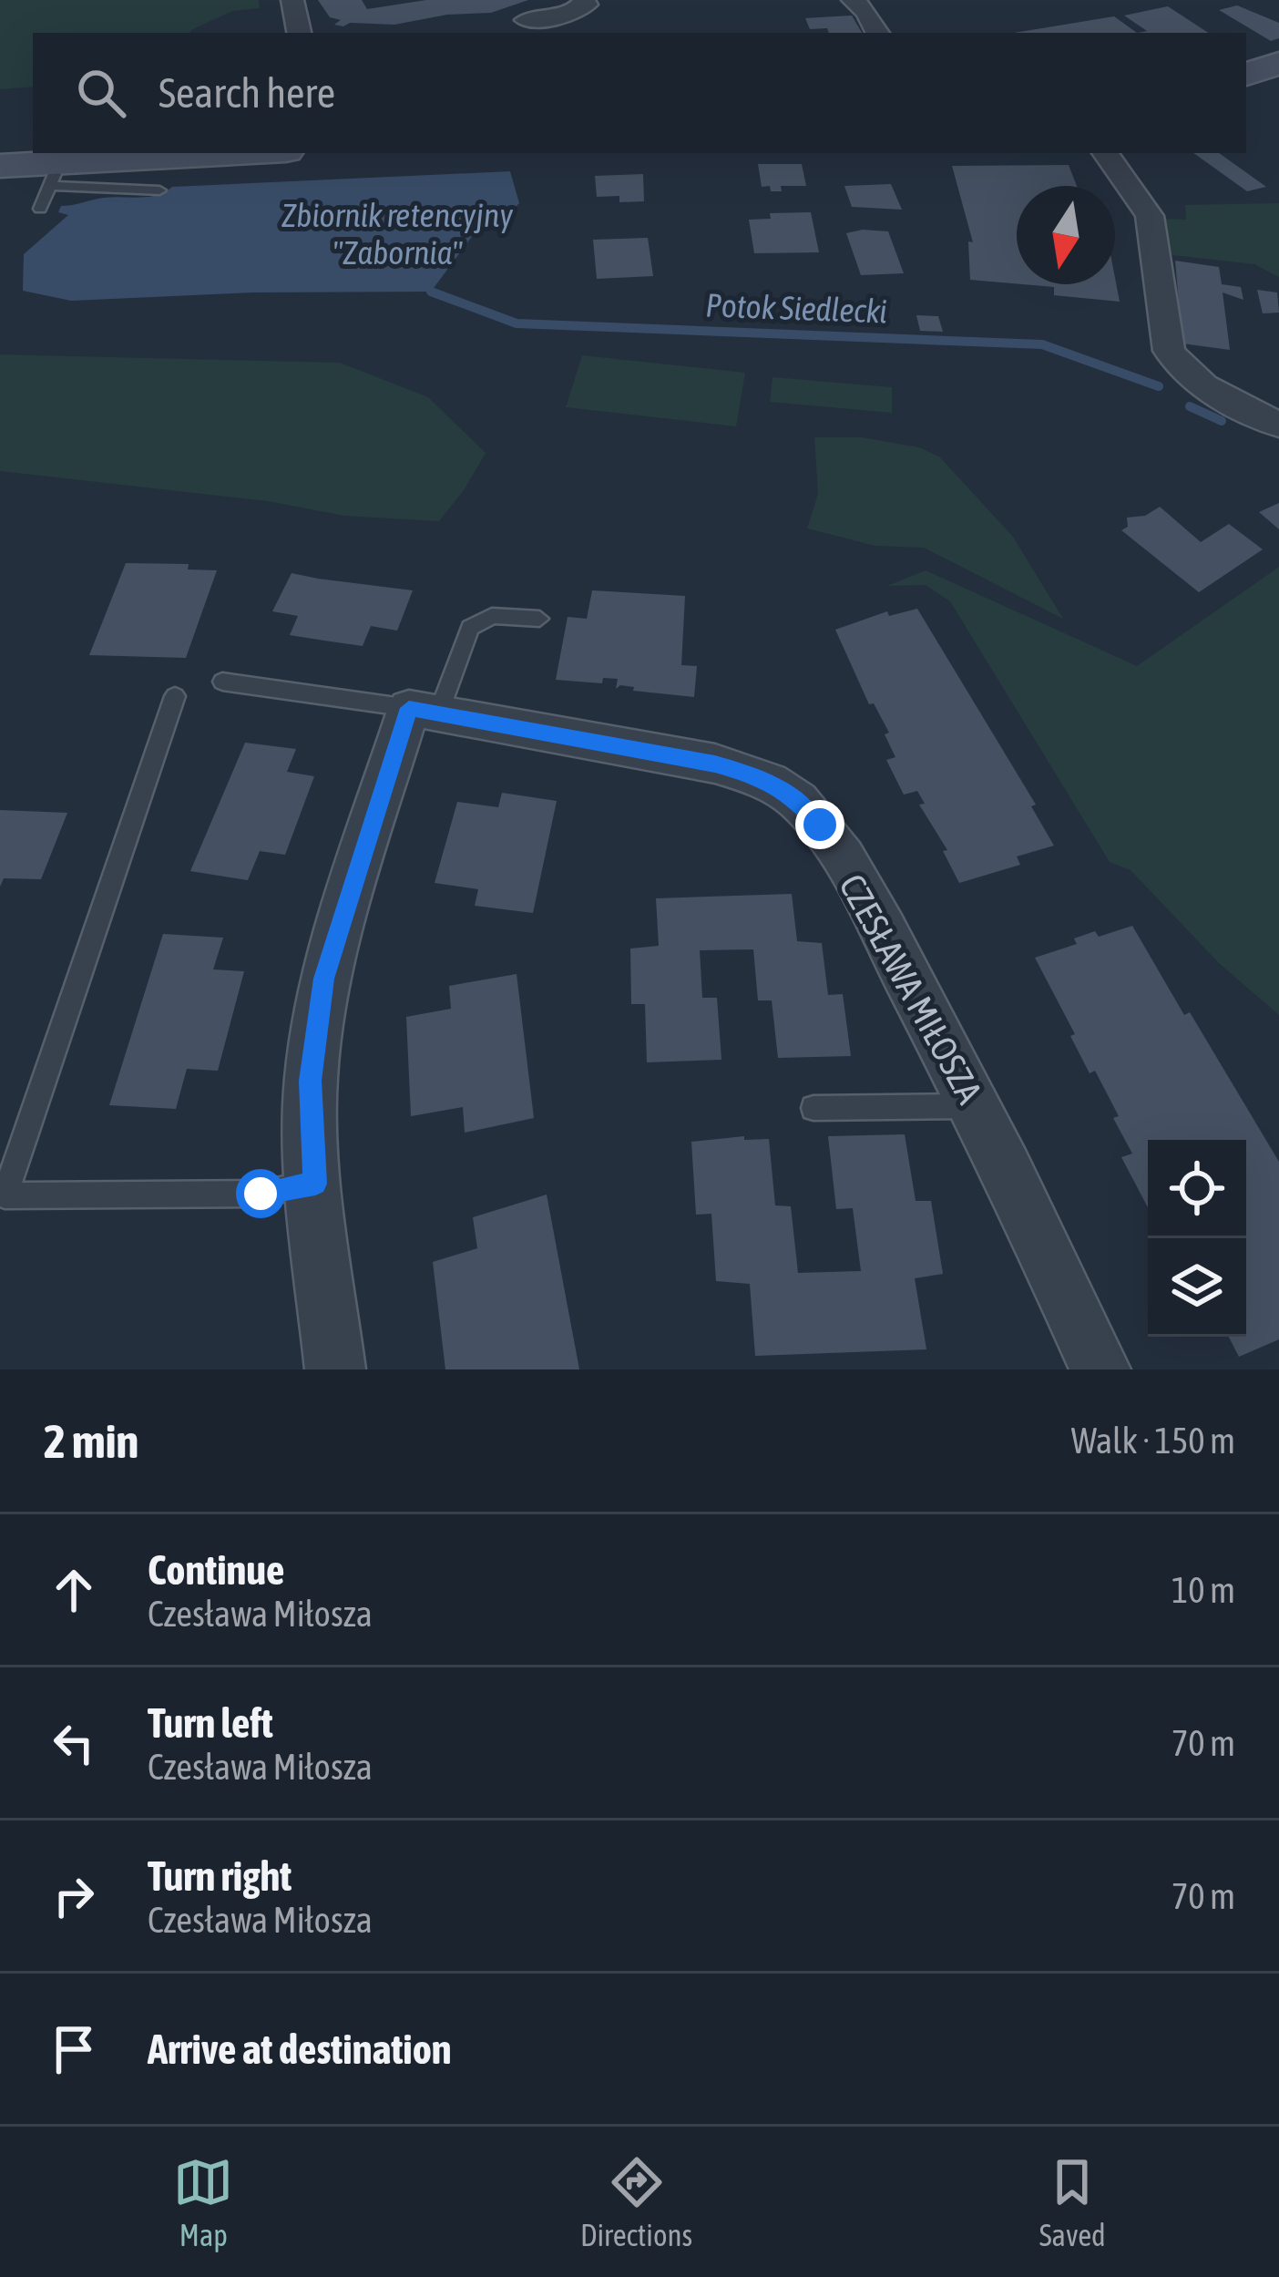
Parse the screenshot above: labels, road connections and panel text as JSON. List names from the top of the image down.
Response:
{
  "streets": {
    "street": ["CZESŁAWA MIŁOSZA"]
  },
  "water": ["Zbiornik retencyjny \"Zabornia\"", "Potok Siedlecki"],
  "north": "bottom",
  "page": {
    "search": "Search here",
    "heading": ["2 min", "Walk · 150 m"],
    "list": [
      ["Continue", "Czesława Miłosza", "10 m"],
      ["Turn left", "Czesława Miłosza", "70 m"],
      ["Turn right", "Czesława Miłosza", "70 m"],
      "Arrive at destination"
    ],
    "nav": ["Map", "Directions", "Saved"]
  }
}
